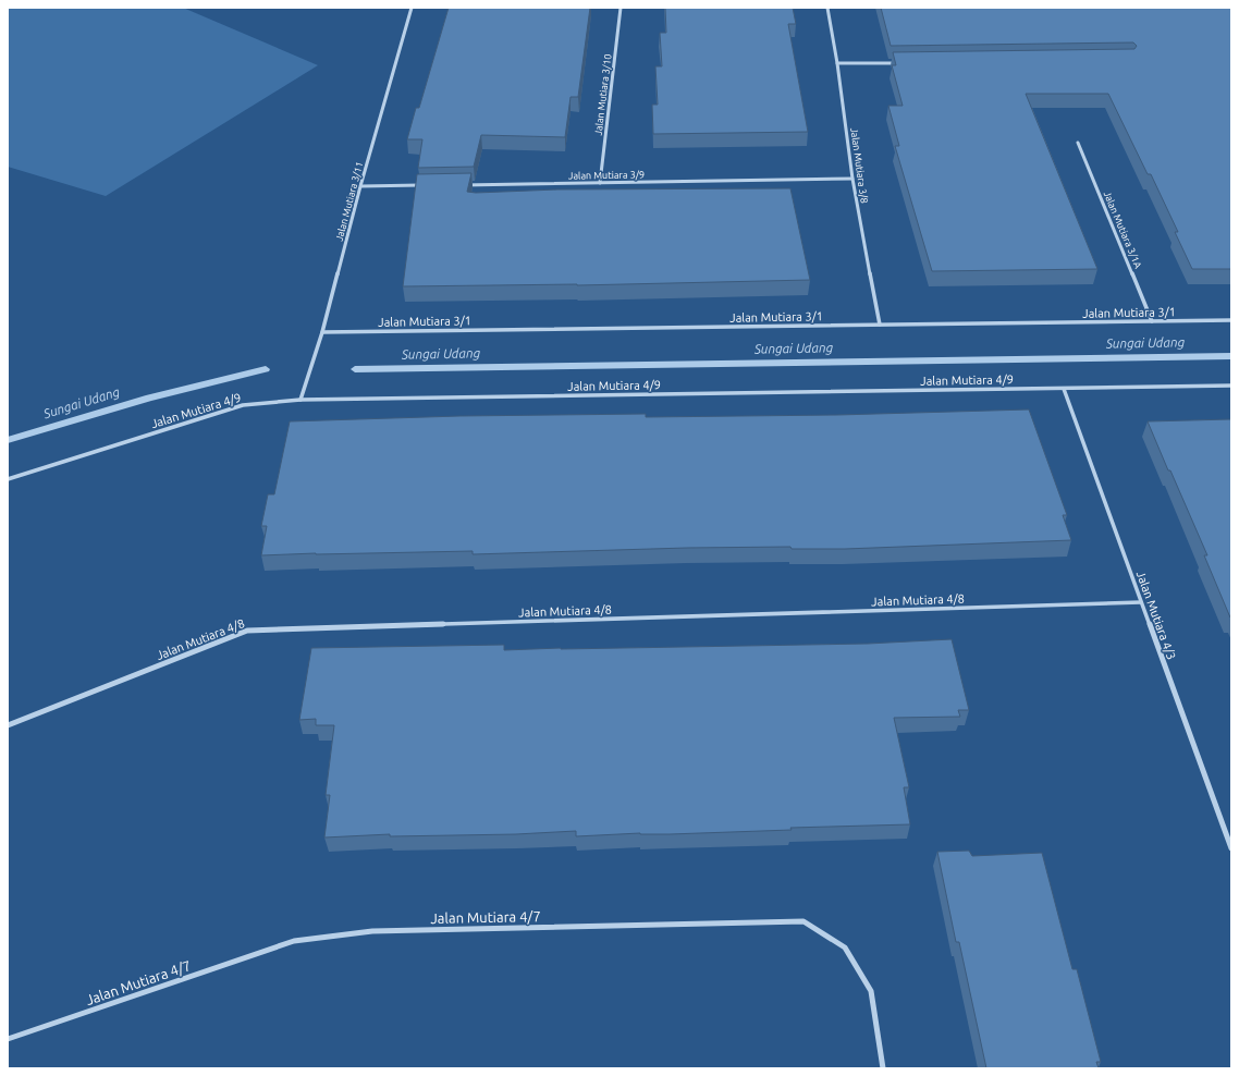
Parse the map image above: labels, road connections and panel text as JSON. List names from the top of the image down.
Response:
{
  "streets": {
    "street": [
      "Jalan Mutiara 3/10",
      "Jalan Mutiara 3/8",
      "Jalan Mutiara 3/9",
      "Jalan Mutiara 3/11",
      "Jalan Mutiara 3/1A",
      "Jalan Mutiara 3/1",
      "Jalan Mutiara 4/9",
      "Jalan Mutiara 4/8",
      "Jalan Mutiara 4/3",
      "Jalan Mutiara 4/7"
    ]
  },
  "crossings": [
    ["Jalan Mutiara 3/10", "Jalan Mutiara 3/9"],
    ["Jalan Mutiara 3/8", "Jalan Mutiara 3/9"],
    ["Jalan Mutiara 3/8", "Jalan Mutiara 3/1"],
    ["Jalan Mutiara 3/11", "Jalan Mutiara 3/1"],
    ["Jalan Mutiara 3/11", "Jalan Mutiara 4/9"],
    ["Jalan Mutiara 3/1A", "Jalan Mutiara 3/1"],
    ["Jalan Mutiara 4/9", "Jalan Mutiara 4/3"],
    ["Jalan Mutiara 4/8", "Jalan Mutiara 4/3"]
  ],
  "water": ["Sungai Udang"]
}
